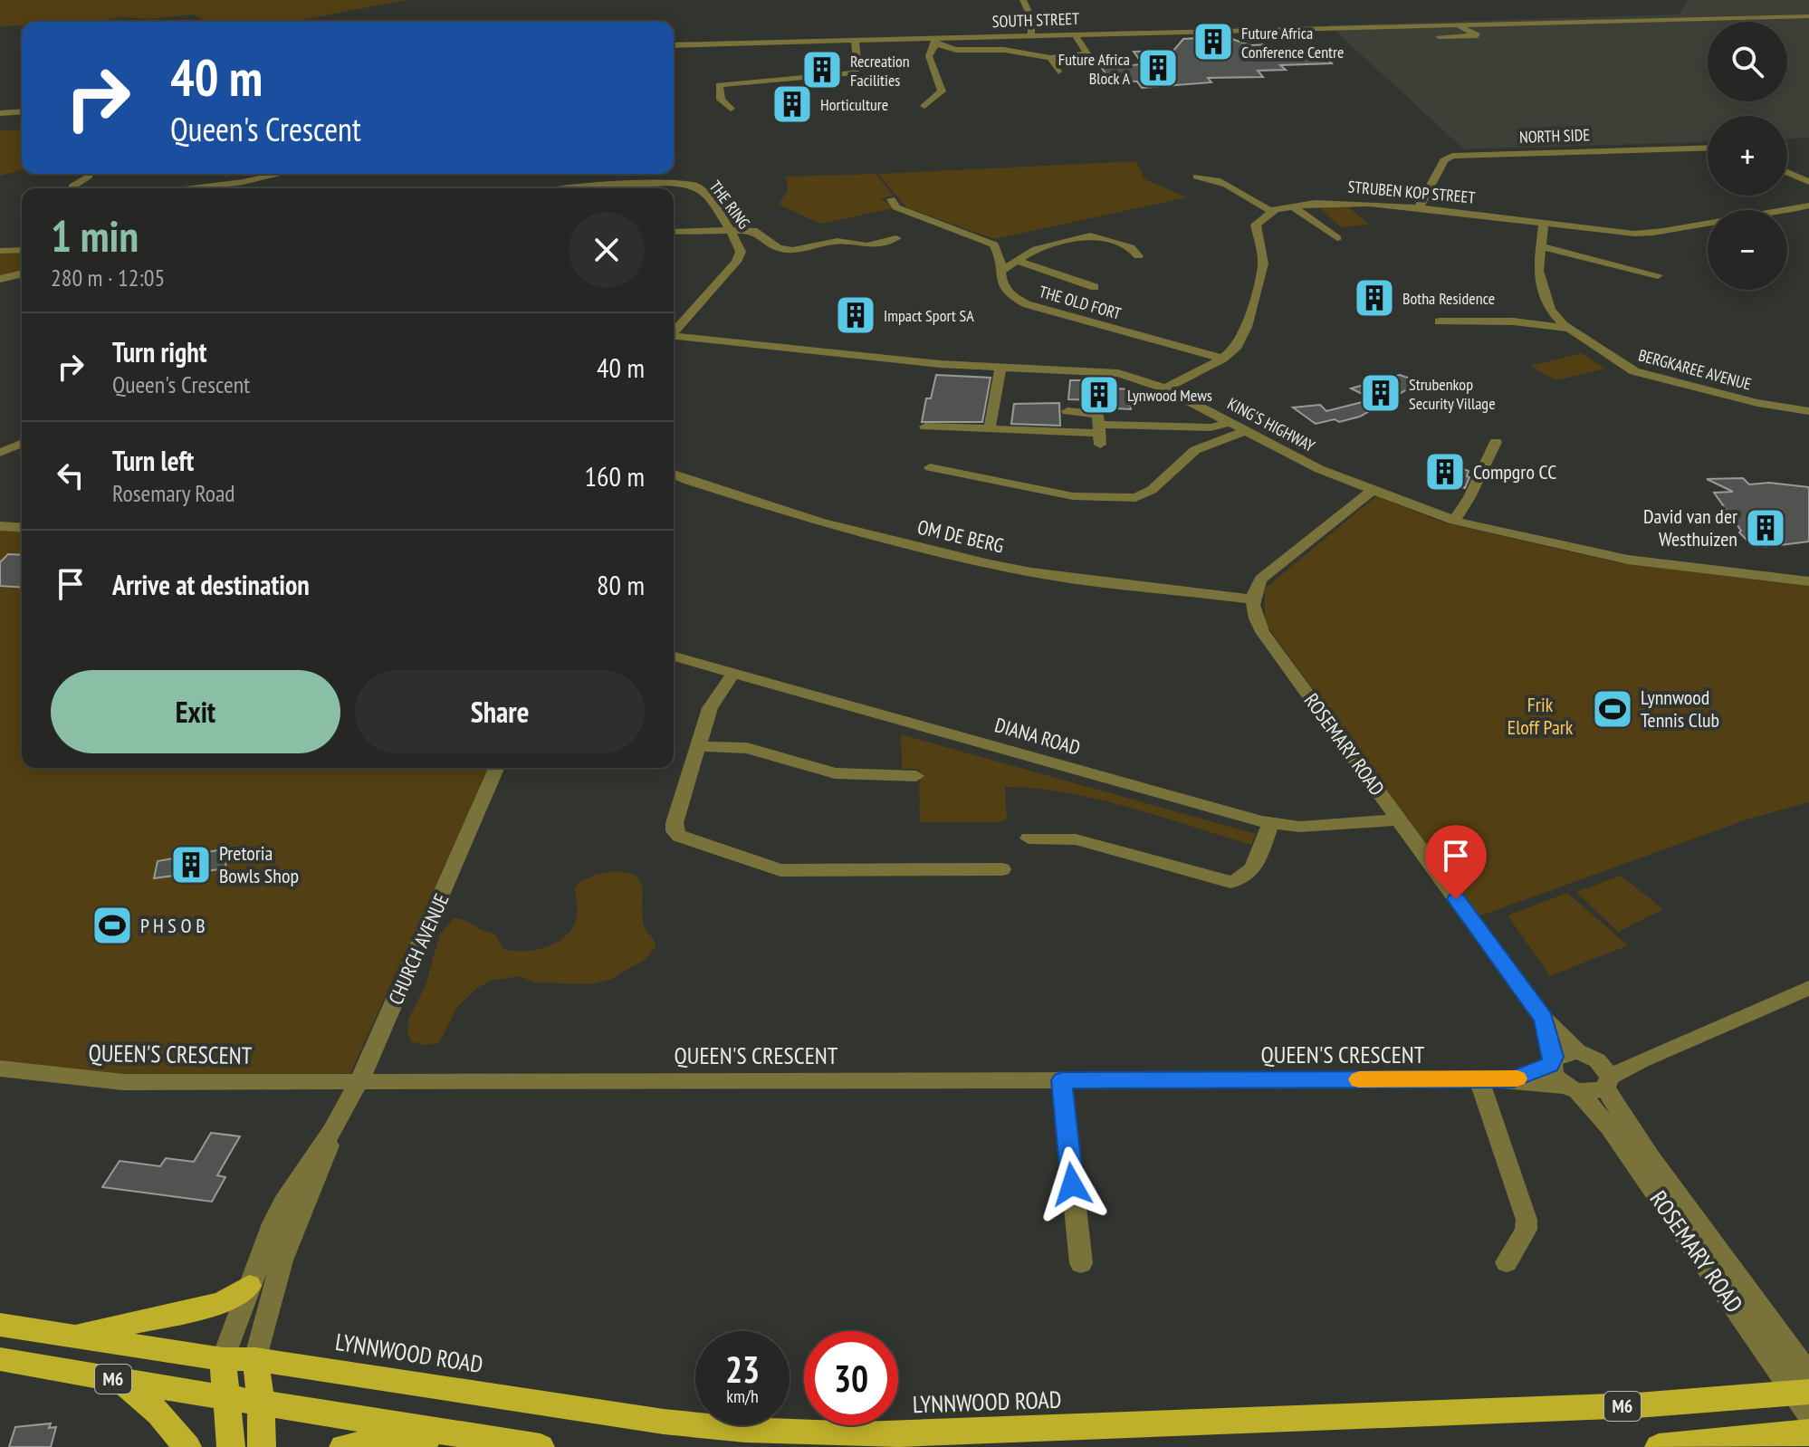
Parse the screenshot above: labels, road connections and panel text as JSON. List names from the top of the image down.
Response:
{
  "streets": {
    "main road": ["LYNNWOOD ROAD", "M6"],
    "street": [
      "SOUTH STREET",
      "NORTH SIDE",
      "STRUBEN KOP STREET",
      "THE RING",
      "THE OLD FORT",
      "BERGKAREE AVENUE",
      "KING'S HIGHWAY",
      "OM DE BERG",
      "DIANA ROAD",
      "ROSEMARY ROAD",
      "CHURCH AVENUE",
      "QUEEN'S CRESCENT"
    ]
  },
  "crossings": [
    ["NORTH SIDE", "STRUBEN KOP STREET"],
    ["STRUBEN KOP STREET", "BERGKAREE AVENUE"],
    ["OM DE BERG", "ROSEMARY ROAD"],
    ["DIANA ROAD", "ROSEMARY ROAD"],
    ["ROSEMARY ROAD", "QUEEN'S CRESCENT"],
    ["ROSEMARY ROAD", "LYNNWOOD ROAD"],
    ["CHURCH AVENUE", "QUEEN'S CRESCENT"],
    ["CHURCH AVENUE", "LYNNWOOD ROAD"]
  ],
  "parks": ["Frik Eloff Park"],
  "places": {
    "building": [
      "Future Africa Conference Centre",
      "Future Africa Block A",
      "Recreation Facilities",
      "Horticulture",
      "Botha Residence",
      "Impact Sport SA",
      "Strubenkop Security Village",
      "Lynwood Mews",
      "Compgro CC",
      "David van der Westhuizen",
      "Pretoria Bowls Shop"
    ],
    "sports": ["Lynnwood Tennis Club", "P H S O B"]
  },
  "page": {
    "map_buttons": ["+", "−"],
    "turn": ["40 m", "Queen's Crescent"],
    "heading": ["1 min", "280 m · 12:05"],
    "list": [
      {
        "name": "Turn right",
        "note": "Queen's Crescent",
        "value": "40 m"
      },
      {
        "name": "Turn left",
        "note": "Rosemary Road",
        "value": "160 m"
      },
      {
        "name": "Arrive at destination",
        "value": "80 m"
      }
    ],
    "buttons": ["Exit", "Share"],
    "speed": "23 km/h",
    "limit": "30"
  }
}
